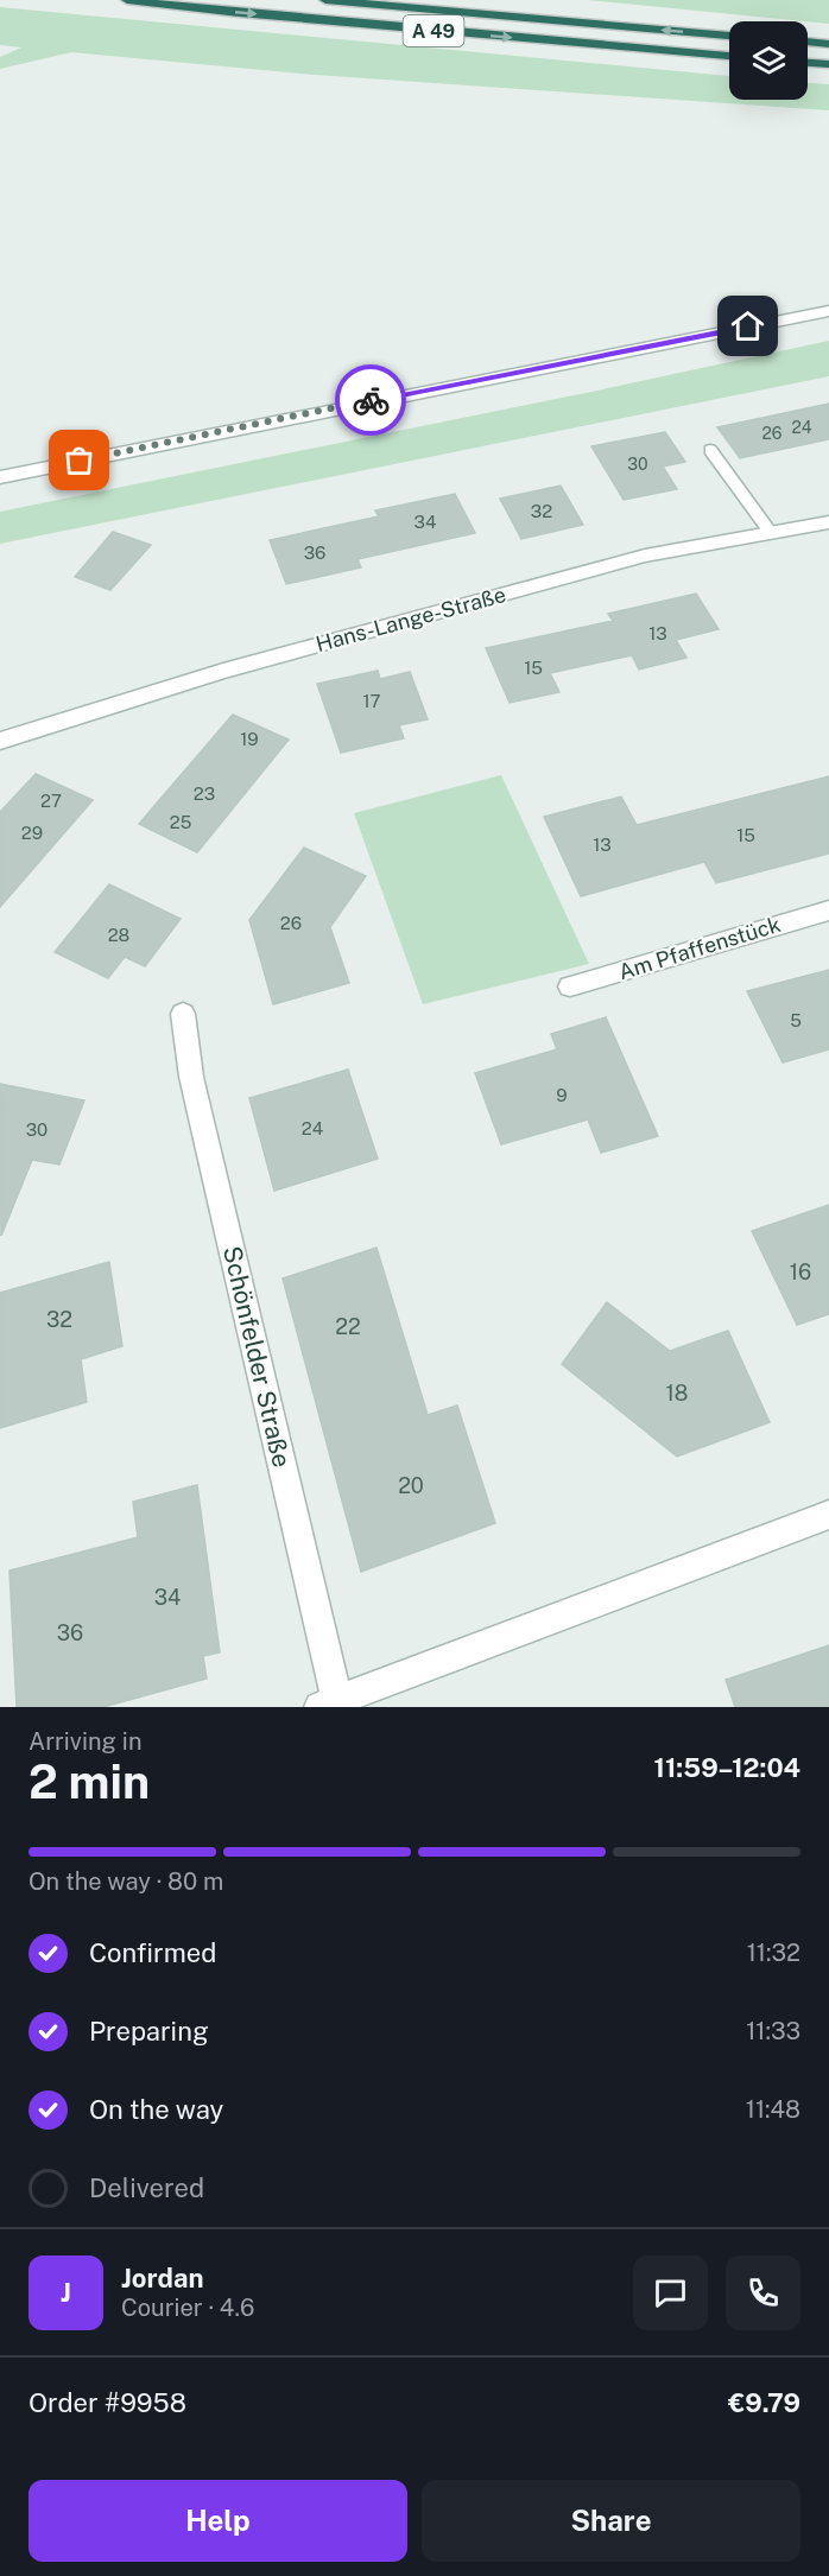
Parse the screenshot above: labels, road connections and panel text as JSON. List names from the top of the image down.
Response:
{
  "streets": {
    "highway": ["A 49"],
    "street": ["Hans-Lange-Straße", "Am Pfaffenstück", "Schönfelder Straße"]
  },
  "house_numbers": [
    "24",
    "26",
    "30",
    "32",
    "34",
    "36",
    "13",
    "15",
    "17",
    "19",
    "23",
    "27",
    "25",
    "29",
    "15",
    "13",
    "26",
    "28",
    "5",
    "9",
    "24",
    "30",
    "16",
    "32",
    "22",
    "18",
    "20",
    "34",
    "36"
  ],
  "page": {
    "heading": ["2 min", "Arriving in", "11:59–12:04"],
    "panel": [
      "Jordan",
      "Courier · 4.6",
      "Order #9958",
      "€9.79"
    ],
    "bar": "On the way · 80 m",
    "list": [
      ["Confirmed", "11:32"],
      ["Preparing", "11:33"],
      ["On the way", "11:48"],
      "Delivered"
    ],
    "round": "J",
    "buttons": ["Help", "Share"]
  }
}
